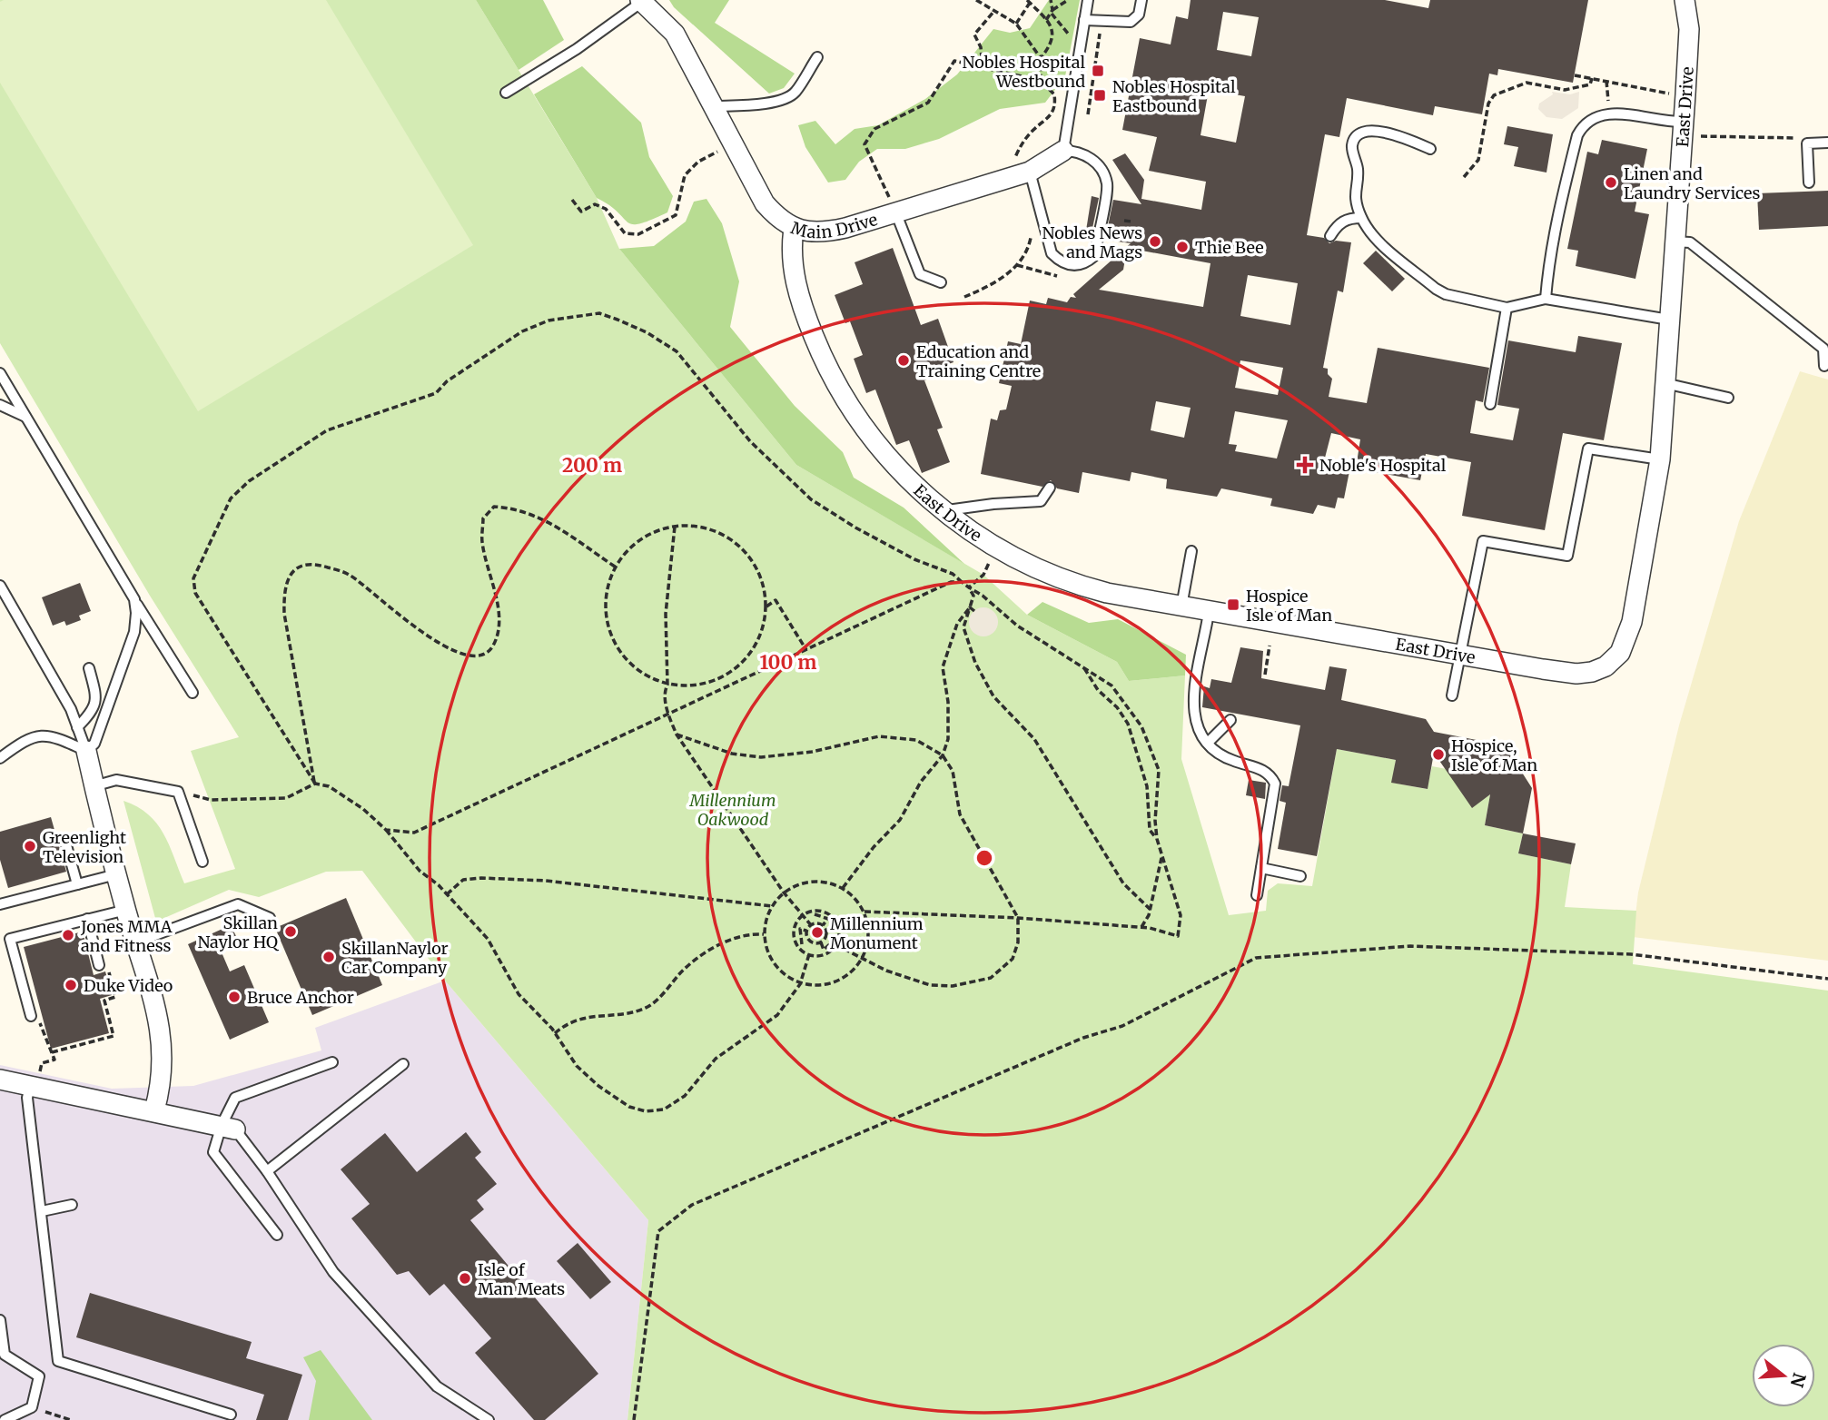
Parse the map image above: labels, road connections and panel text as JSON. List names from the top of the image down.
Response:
{
  "streets": {
    "street": ["East Drive", "Main Drive"]
  },
  "crossings": [
    ["East Drive", "Main Drive"]
  ],
  "parks": ["Millennium Oakwood"],
  "places": {
    "transit": ["Nobles Hospital Westbound", "Nobles Hospital Eastbound", "Hospice Isle of Man"],
    "other": [
      "Linen and Laundry Services",
      "Nobles News and Mags",
      "Thie Bee",
      "Education and Training Centre",
      "Hospice, Isle of Man",
      "Greenlight Television",
      "Skillan Naylor HQ",
      "Millennium Monument",
      "Jones MMA and Fitness",
      "SkillanNaylor Car Company",
      "Duke Video",
      "Bruce Anchor",
      "Isle of Man Meats"
    ],
    "health": ["Noble's Hospital"]
  },
  "north": "right",
  "rings": ["200 m", "100 m"]
}
